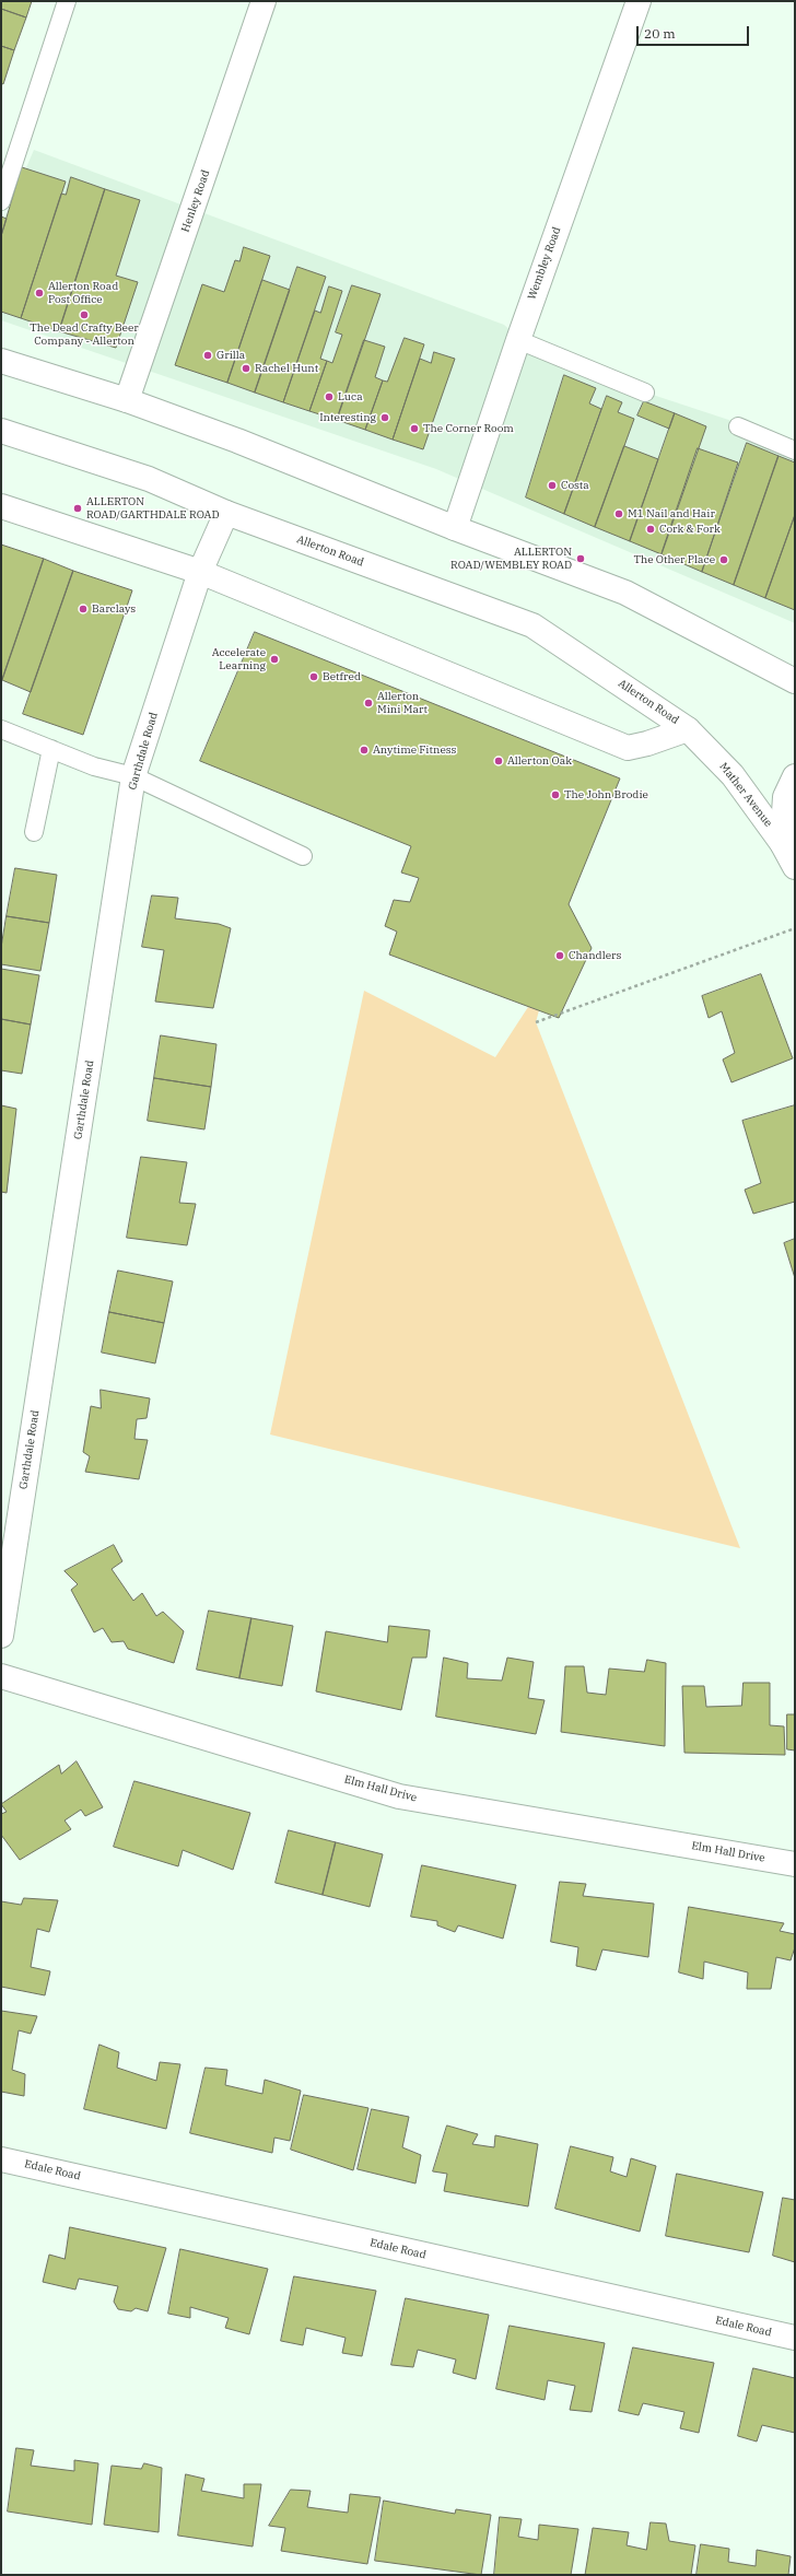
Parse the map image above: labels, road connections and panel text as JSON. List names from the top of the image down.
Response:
{
  "streets": {
    "street": [
      "Henley Road",
      "Wembley Road",
      "Allerton Road",
      "Garthdale Road",
      "Mather Avenue",
      "Elm Hall Drive",
      "Edale Road"
    ]
  },
  "crossings": [
    ["Allerton Road", "Garthdale Road"],
    ["Allerton Road", "Mather Avenue"]
  ],
  "places": [
    "Allerton Road Post Office",
    "The Dead Crafty Beer Company - Allerton",
    "Grilla",
    "Rachel Hunt",
    "Luca",
    "Interesting",
    "The Corner Room",
    "Costa",
    "ALLERTON ROAD/GARTHDALE ROAD",
    "M1 Nail and Hair",
    "Cork & Fork",
    "ALLERTON ROAD/WEMBLEY ROAD",
    "The Other Place",
    "Barclays",
    "Accelerate Learning",
    "Betfred",
    "Allerton Mini Mart",
    "Anytime Fitness",
    "Allerton Oak",
    "The John Brodie",
    "Chandlers"
  ],
  "scale_bar": "20 m"
}
